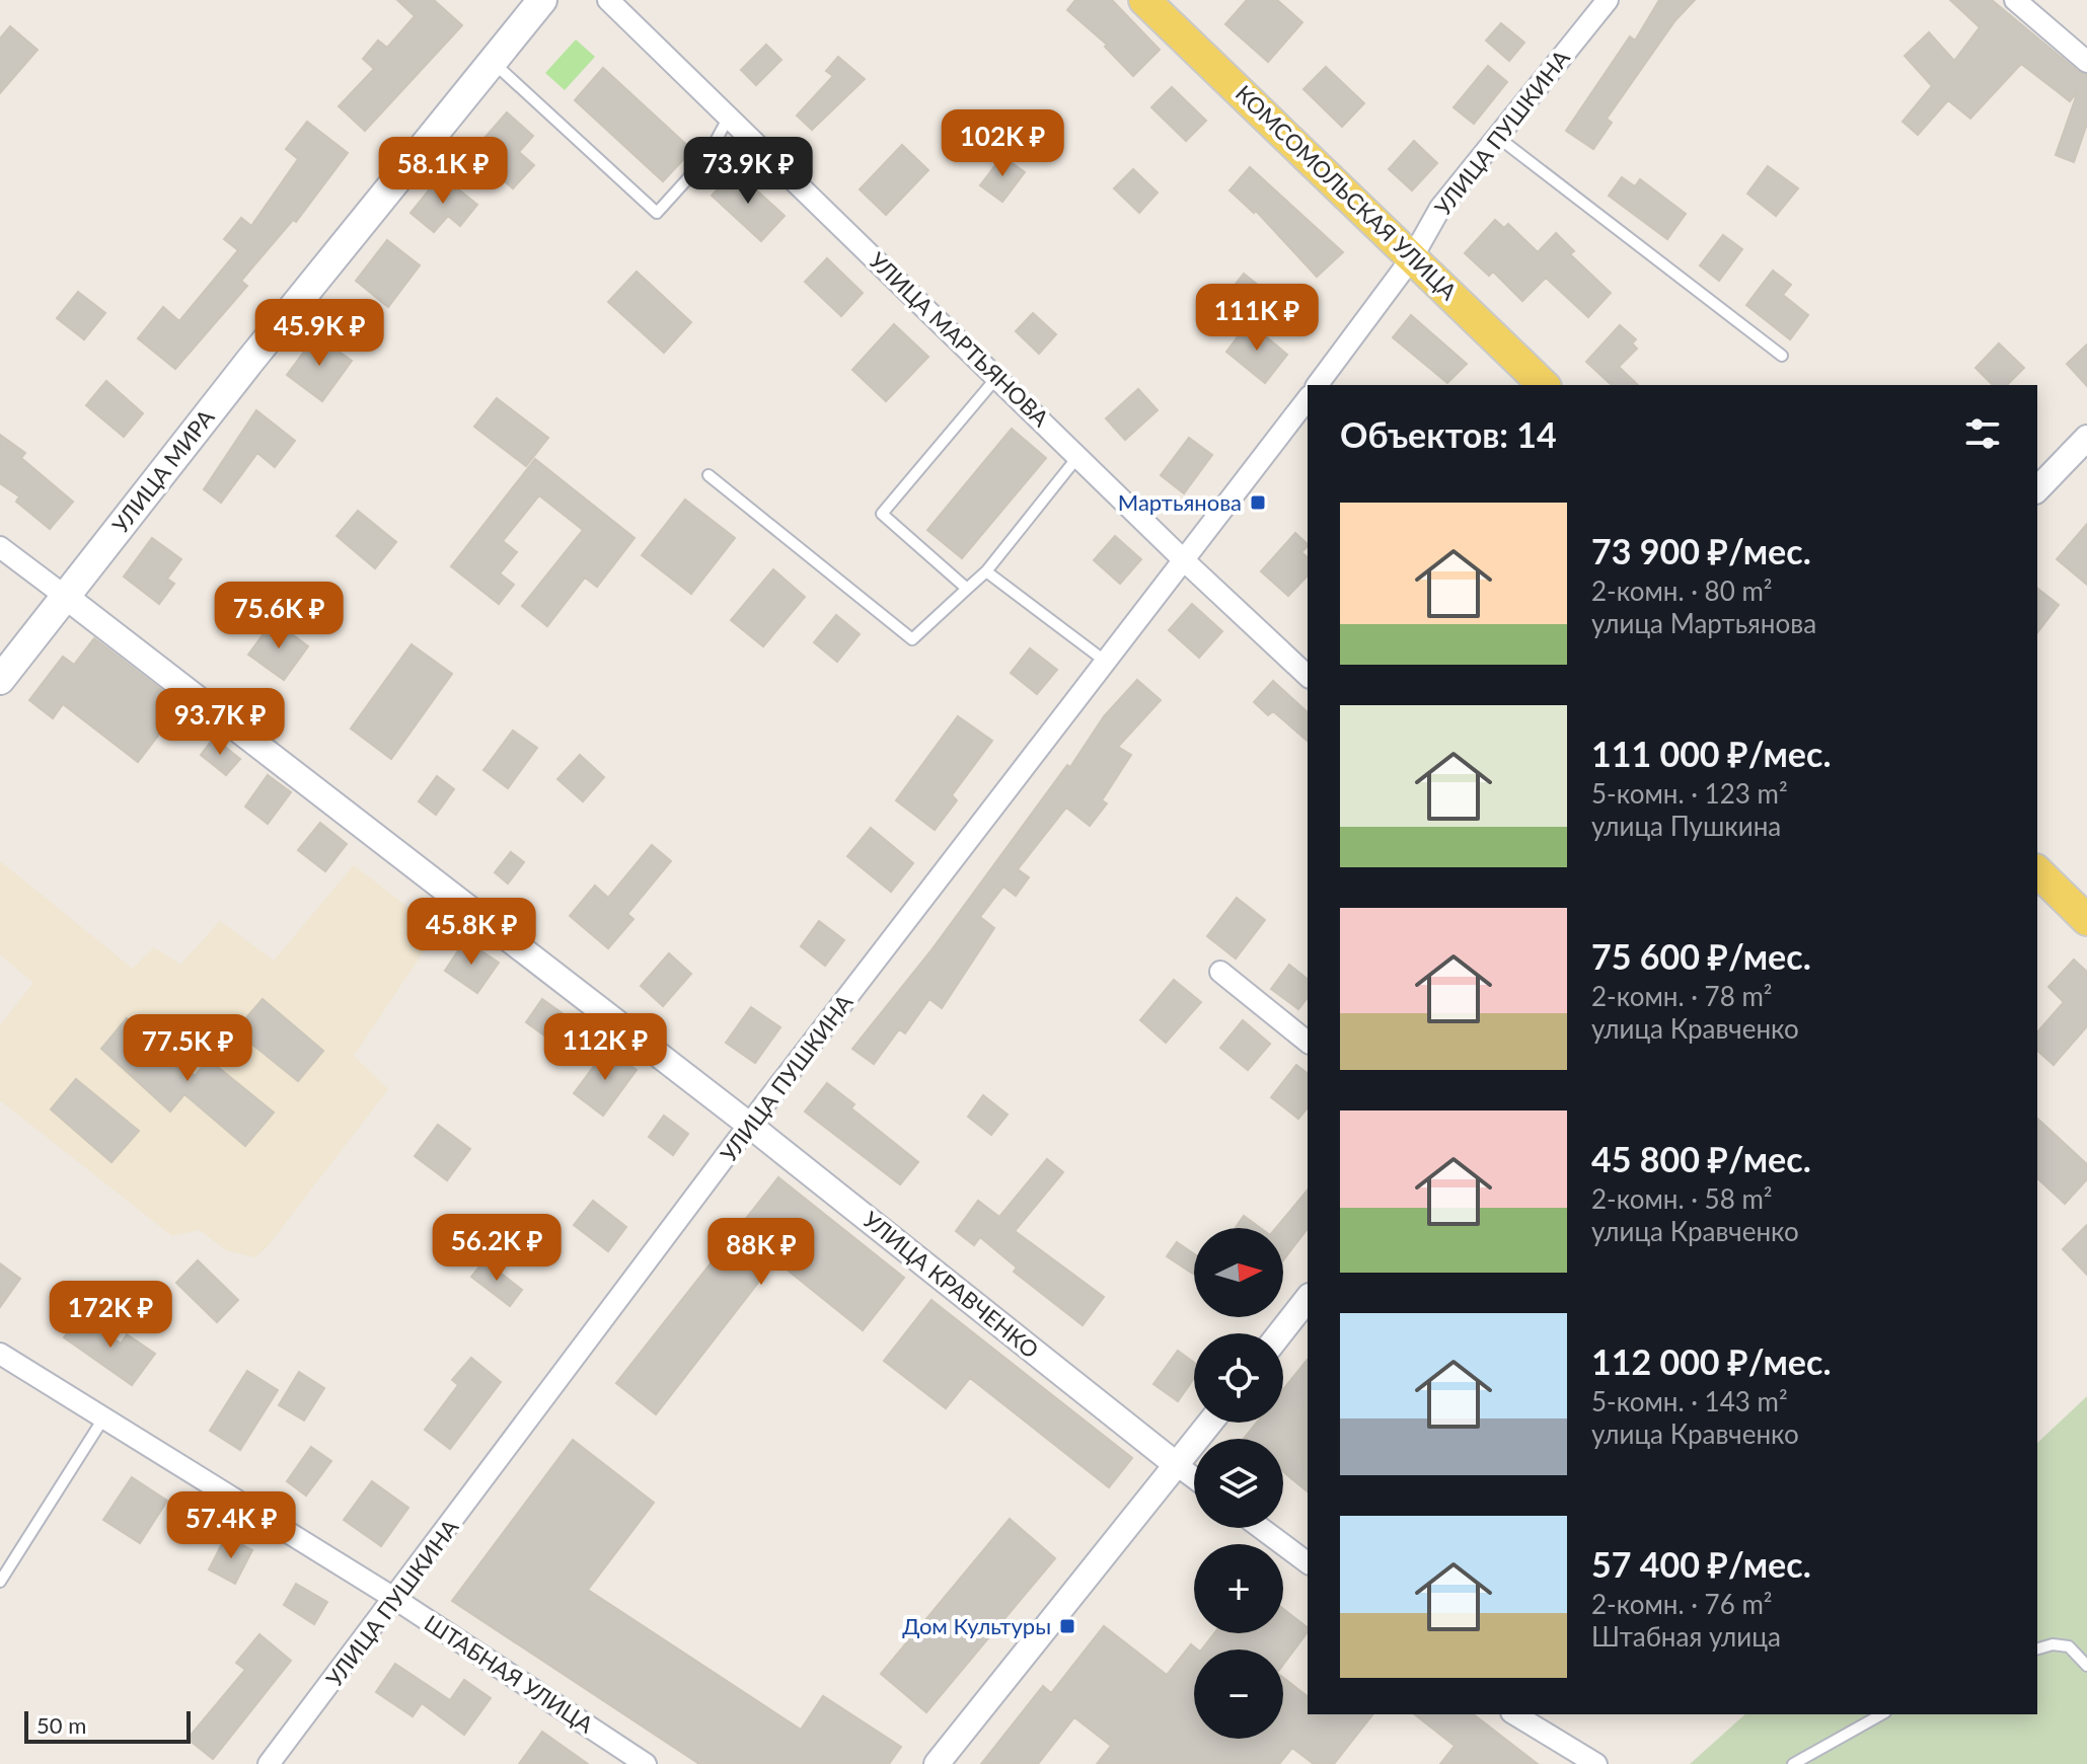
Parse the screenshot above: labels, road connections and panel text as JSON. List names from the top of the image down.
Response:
{
  "streets": {
    "main road": ["КОМСОМОЛЬСКАЯ УЛИЦА", "УЛИЦА МИРА"],
    "street": [
      "УЛИЦА ПУШКИНА",
      "УЛИЦА МАРТЬЯНОВА",
      "УЛИЦА КРАВЧЕНКО",
      "ШТАБНАЯ УЛИЦА"
    ]
  },
  "crossings": [
    ["УЛИЦА ПУШКИНА", "КОМСОМОЛЬСКАЯ УЛИЦА"],
    ["УЛИЦА ПУШКИНА", "УЛИЦА МАРТЬЯНОВА"],
    ["УЛИЦА ПУШКИНА", "УЛИЦА КРАВЧЕНКО"],
    ["УЛИЦА ПУШКИНА", "ШТАБНАЯ УЛИЦА"],
    ["УЛИЦА МИРА", "УЛИЦА КРАВЧЕНКО"]
  ],
  "places": {
    "transit": ["Мартьянова", "Дом Культуры"]
  },
  "scale_bar": "50 m",
  "north": "right",
  "page": {
    "price": [
      "102K ₽",
      "58.1K ₽",
      "73.9K ₽",
      "111K ₽",
      "45.9K ₽",
      "75.6K ₽",
      "93.7K ₽",
      "45.8K ₽",
      "112K ₽",
      "77.5K ₽",
      "56.2K ₽",
      "88K ₽",
      "172K ₽",
      "57.4K ₽"
    ],
    "heading": "Объектов: 14",
    "list": [
      {
        "name": "73 900 ₽/мес.",
        "note": "2-комн. · 80 m² · улица Мартьянова"
      },
      {
        "name": "111 000 ₽/мес.",
        "note": "5-комн. · 123 m² · улица Пушкина"
      },
      {
        "name": "75 600 ₽/мес.",
        "note": "2-комн. · 78 m² · улица Кравченко"
      },
      {
        "name": "45 800 ₽/мес.",
        "note": "2-комн. · 58 m² · улица Кравченко"
      },
      {
        "name": "112 000 ₽/мес.",
        "note": "5-комн. · 143 m² · улица Кравченко"
      },
      {
        "name": "57 400 ₽/мес.",
        "note": "2-комн. · 76 m² · Штабная улица"
      }
    ],
    "map_buttons": ["+", "−"],
    "scale": "50 m"
  }
}
